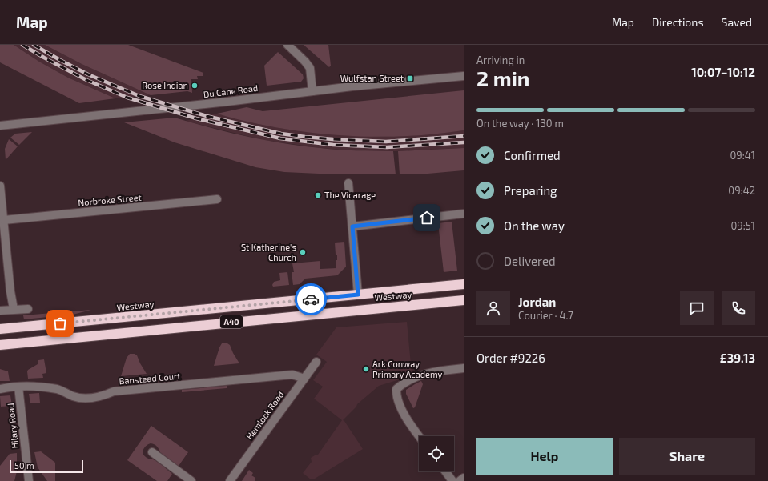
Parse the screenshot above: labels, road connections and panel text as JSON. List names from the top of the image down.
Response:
{
  "streets": {
    "highway": ["Westway", "A40"],
    "street": [
      "Du Cane Road",
      "Norbroke Street",
      "Banstead Court",
      "Hemlock Road",
      "Hilary Road"
    ]
  },
  "crossings": [
    ["Banstead Court", "Hemlock Road"],
    ["Banstead Court", "Hilary Road"]
  ],
  "places": {
    "transit": ["Wulfstan Street"],
    "other": [
      "Rose Indian",
      "The Vicarage",
      "St Katherine's Church",
      "Ark Conway Primary Academy"
    ]
  },
  "scale_bar": "50 m",
  "page": {
    "header": "Map",
    "nav": ["Map", "Directions", "Saved"],
    "heading": ["2 min", "Arriving in", "10:07–10:12"],
    "panel": [
      "Jordan",
      "Courier · 4.7",
      "Order #9226",
      "£39.13"
    ],
    "bar": "On the way · 130 m",
    "list": [
      ["Confirmed", "09:41"],
      ["Preparing", "09:42"],
      ["On the way", "09:51"],
      "Delivered"
    ],
    "buttons": ["Help", "Share"],
    "scale": "50 m"
  }
}
